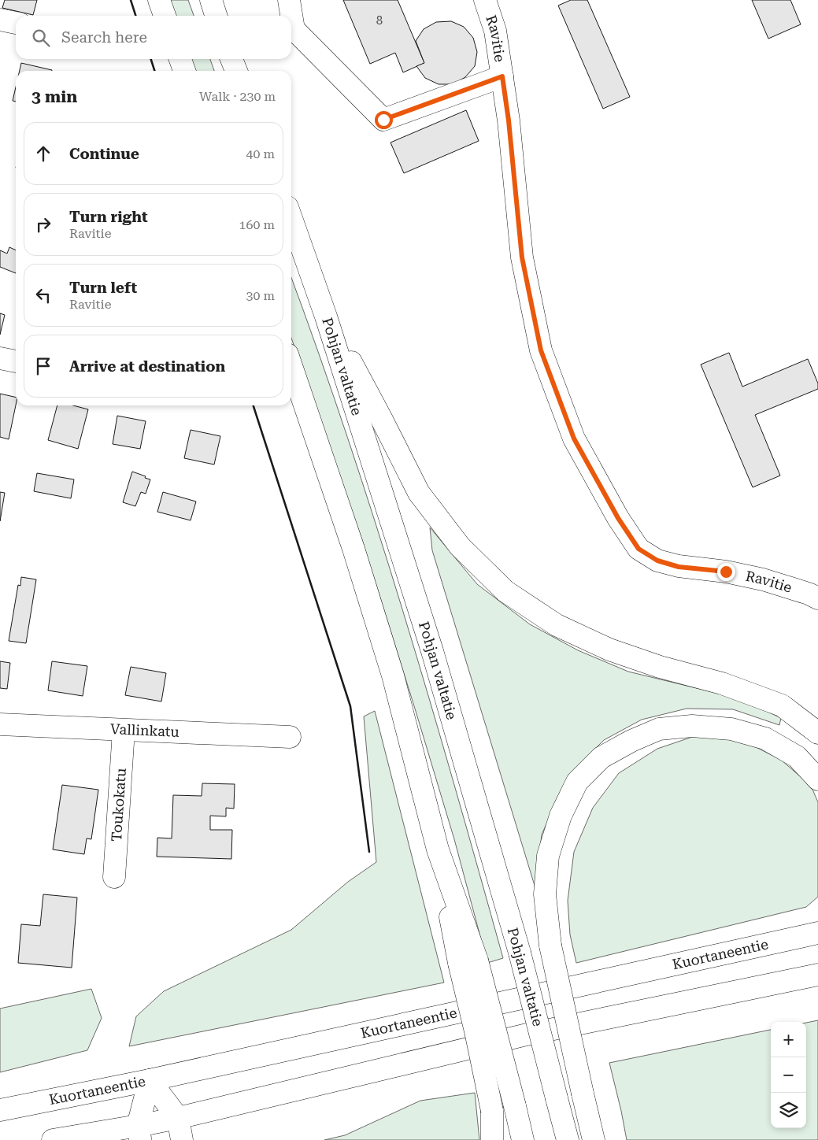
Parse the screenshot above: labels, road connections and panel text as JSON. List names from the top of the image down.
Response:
{
  "streets": {
    "main road": [
      "Ravitie",
      "Pohjan valtatie",
      "Vallinkatu",
      "Toukokatu",
      "Kuortaneentie"
    ]
  },
  "crossings": [
    ["Vallinkatu", "Toukokatu"]
  ],
  "house_numbers": ["8"],
  "page": {
    "search": "Search here",
    "heading": ["3 min", "Walk · 230 m"],
    "list": [
      ["Continue", "40 m"],
      ["Turn right", "Ravitie", "160 m"],
      ["Turn left", "Ravitie", "30 m"],
      "Arrive at destination"
    ],
    "map_buttons": ["+", "−"]
  }
}
